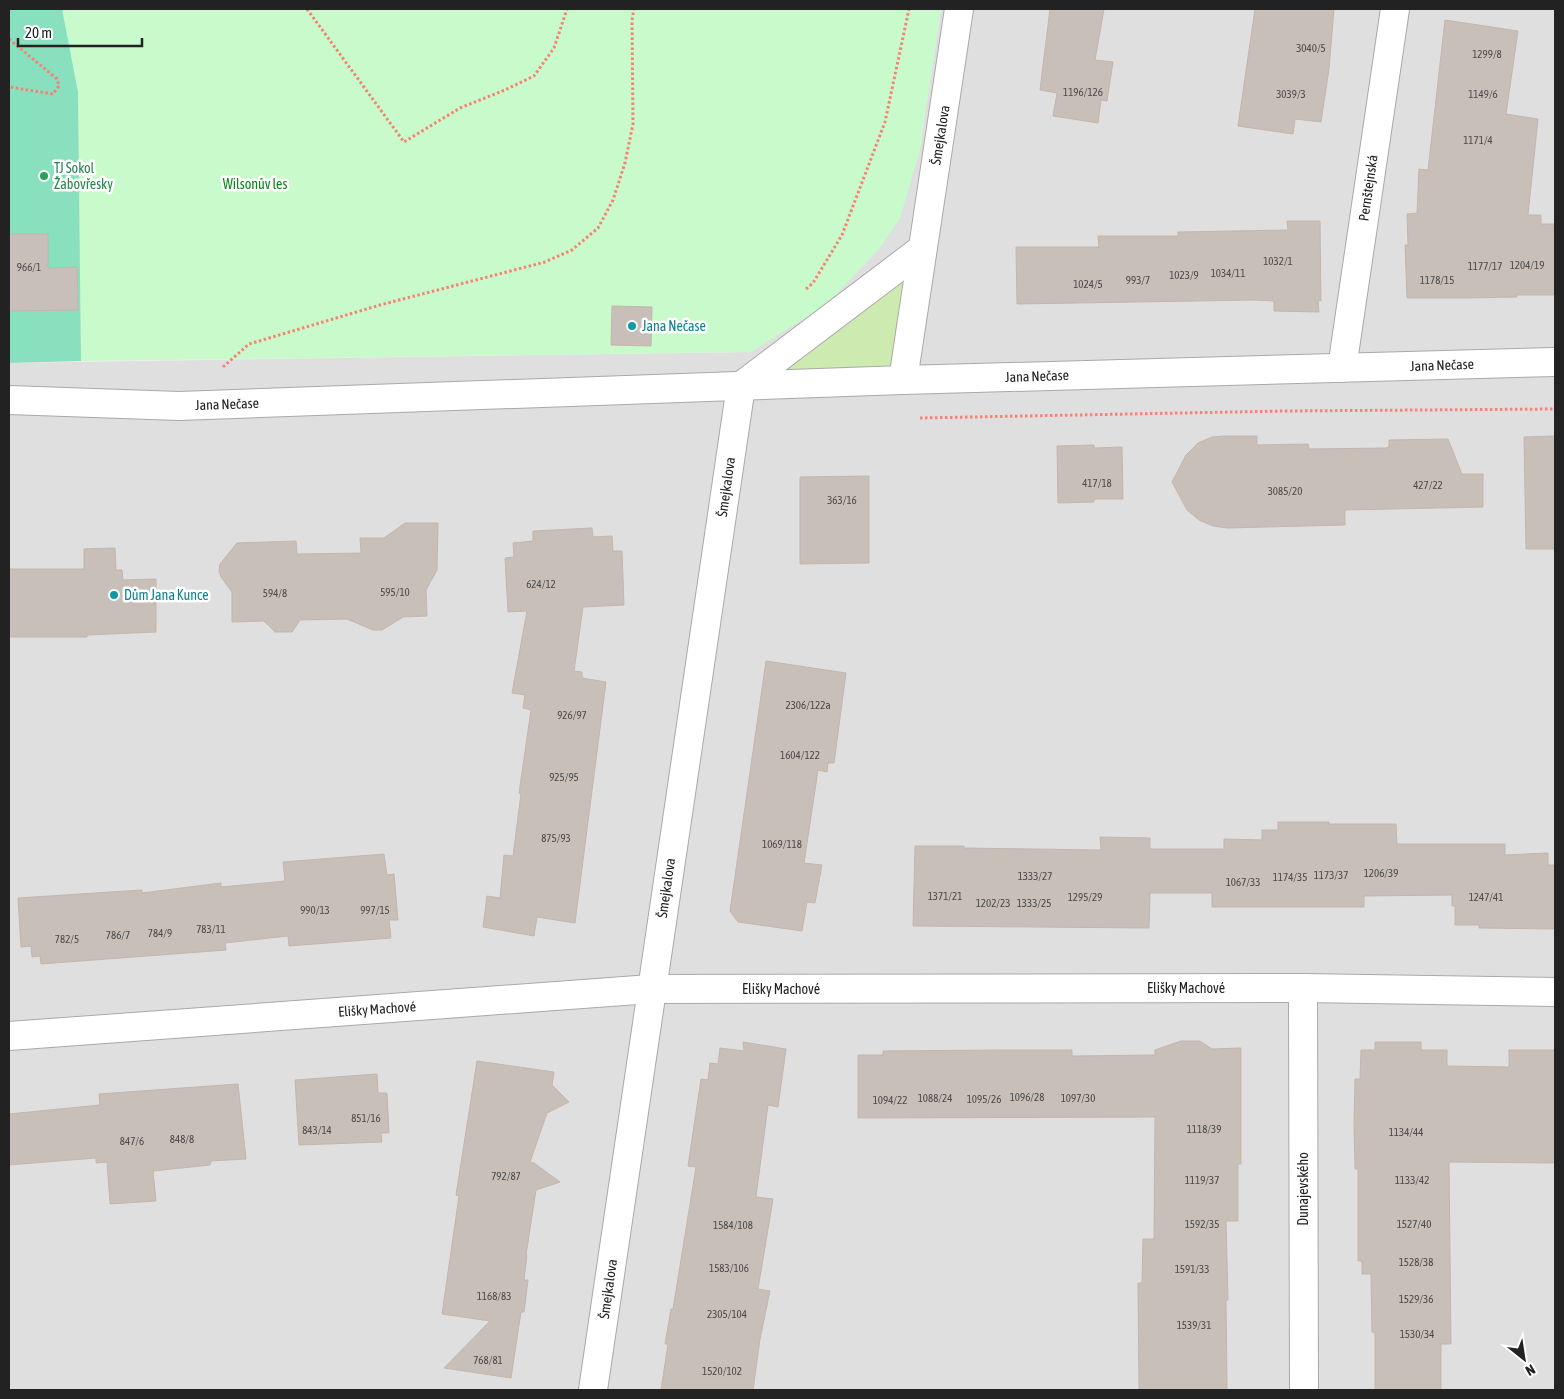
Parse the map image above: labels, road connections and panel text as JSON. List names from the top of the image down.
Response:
{
  "streets": {
    "street": [
      "Šmejkalova",
      "Pernštejnská",
      "Jana Nečase",
      "Elišky Machové",
      "Dunajevského"
    ]
  },
  "crossings": [
    ["Šmejkalova", "Jana Nečase"],
    ["Šmejkalova", "Elišky Machové"],
    ["Pernštejnská", "Jana Nečase"],
    ["Elišky Machové", "Dunajevského"]
  ],
  "parks": ["Wilsonův les"],
  "places": ["TJ Sokol Žabovřesky", "Jana Nečase", "Dům Jana Kunce"],
  "house_numbers": [
    "3040/5",
    "1299/8",
    "1196/126",
    "3039/3",
    "1149/6",
    "1171/4",
    "1032/1",
    "1204/19",
    "1177/17",
    "966/1",
    "1034/11",
    "1023/9",
    "993/7",
    "1178/15",
    "1024/5",
    "417/18",
    "427/22",
    "3085/20",
    "363/16",
    "624/12",
    "595/10",
    "594/8",
    "2306/122a",
    "926/97",
    "1604/122",
    "925/95",
    "875/93",
    "1069/118",
    "1206/39",
    "1173/37",
    "1333/27",
    "1174/35",
    "1067/33",
    "1371/21",
    "1295/29",
    "1247/41",
    "1202/23",
    "1333/25",
    "990/13",
    "997/15",
    "783/11",
    "784/9",
    "786/7",
    "782/5",
    "1096/28",
    "1088/24",
    "1097/30",
    "1095/26",
    "1094/22",
    "851/16",
    "1118/39",
    "843/14",
    "1134/44",
    "848/8",
    "847/6",
    "792/87",
    "1119/37",
    "1133/42",
    "1592/35",
    "1527/40",
    "1584/108",
    "1528/38",
    "1583/106",
    "1591/33",
    "1168/83",
    "1529/36",
    "2305/104",
    "1539/31",
    "1530/34",
    "768/81",
    "1520/102"
  ],
  "scale_bar": "20 m",
  "north": "bottom right"
}
